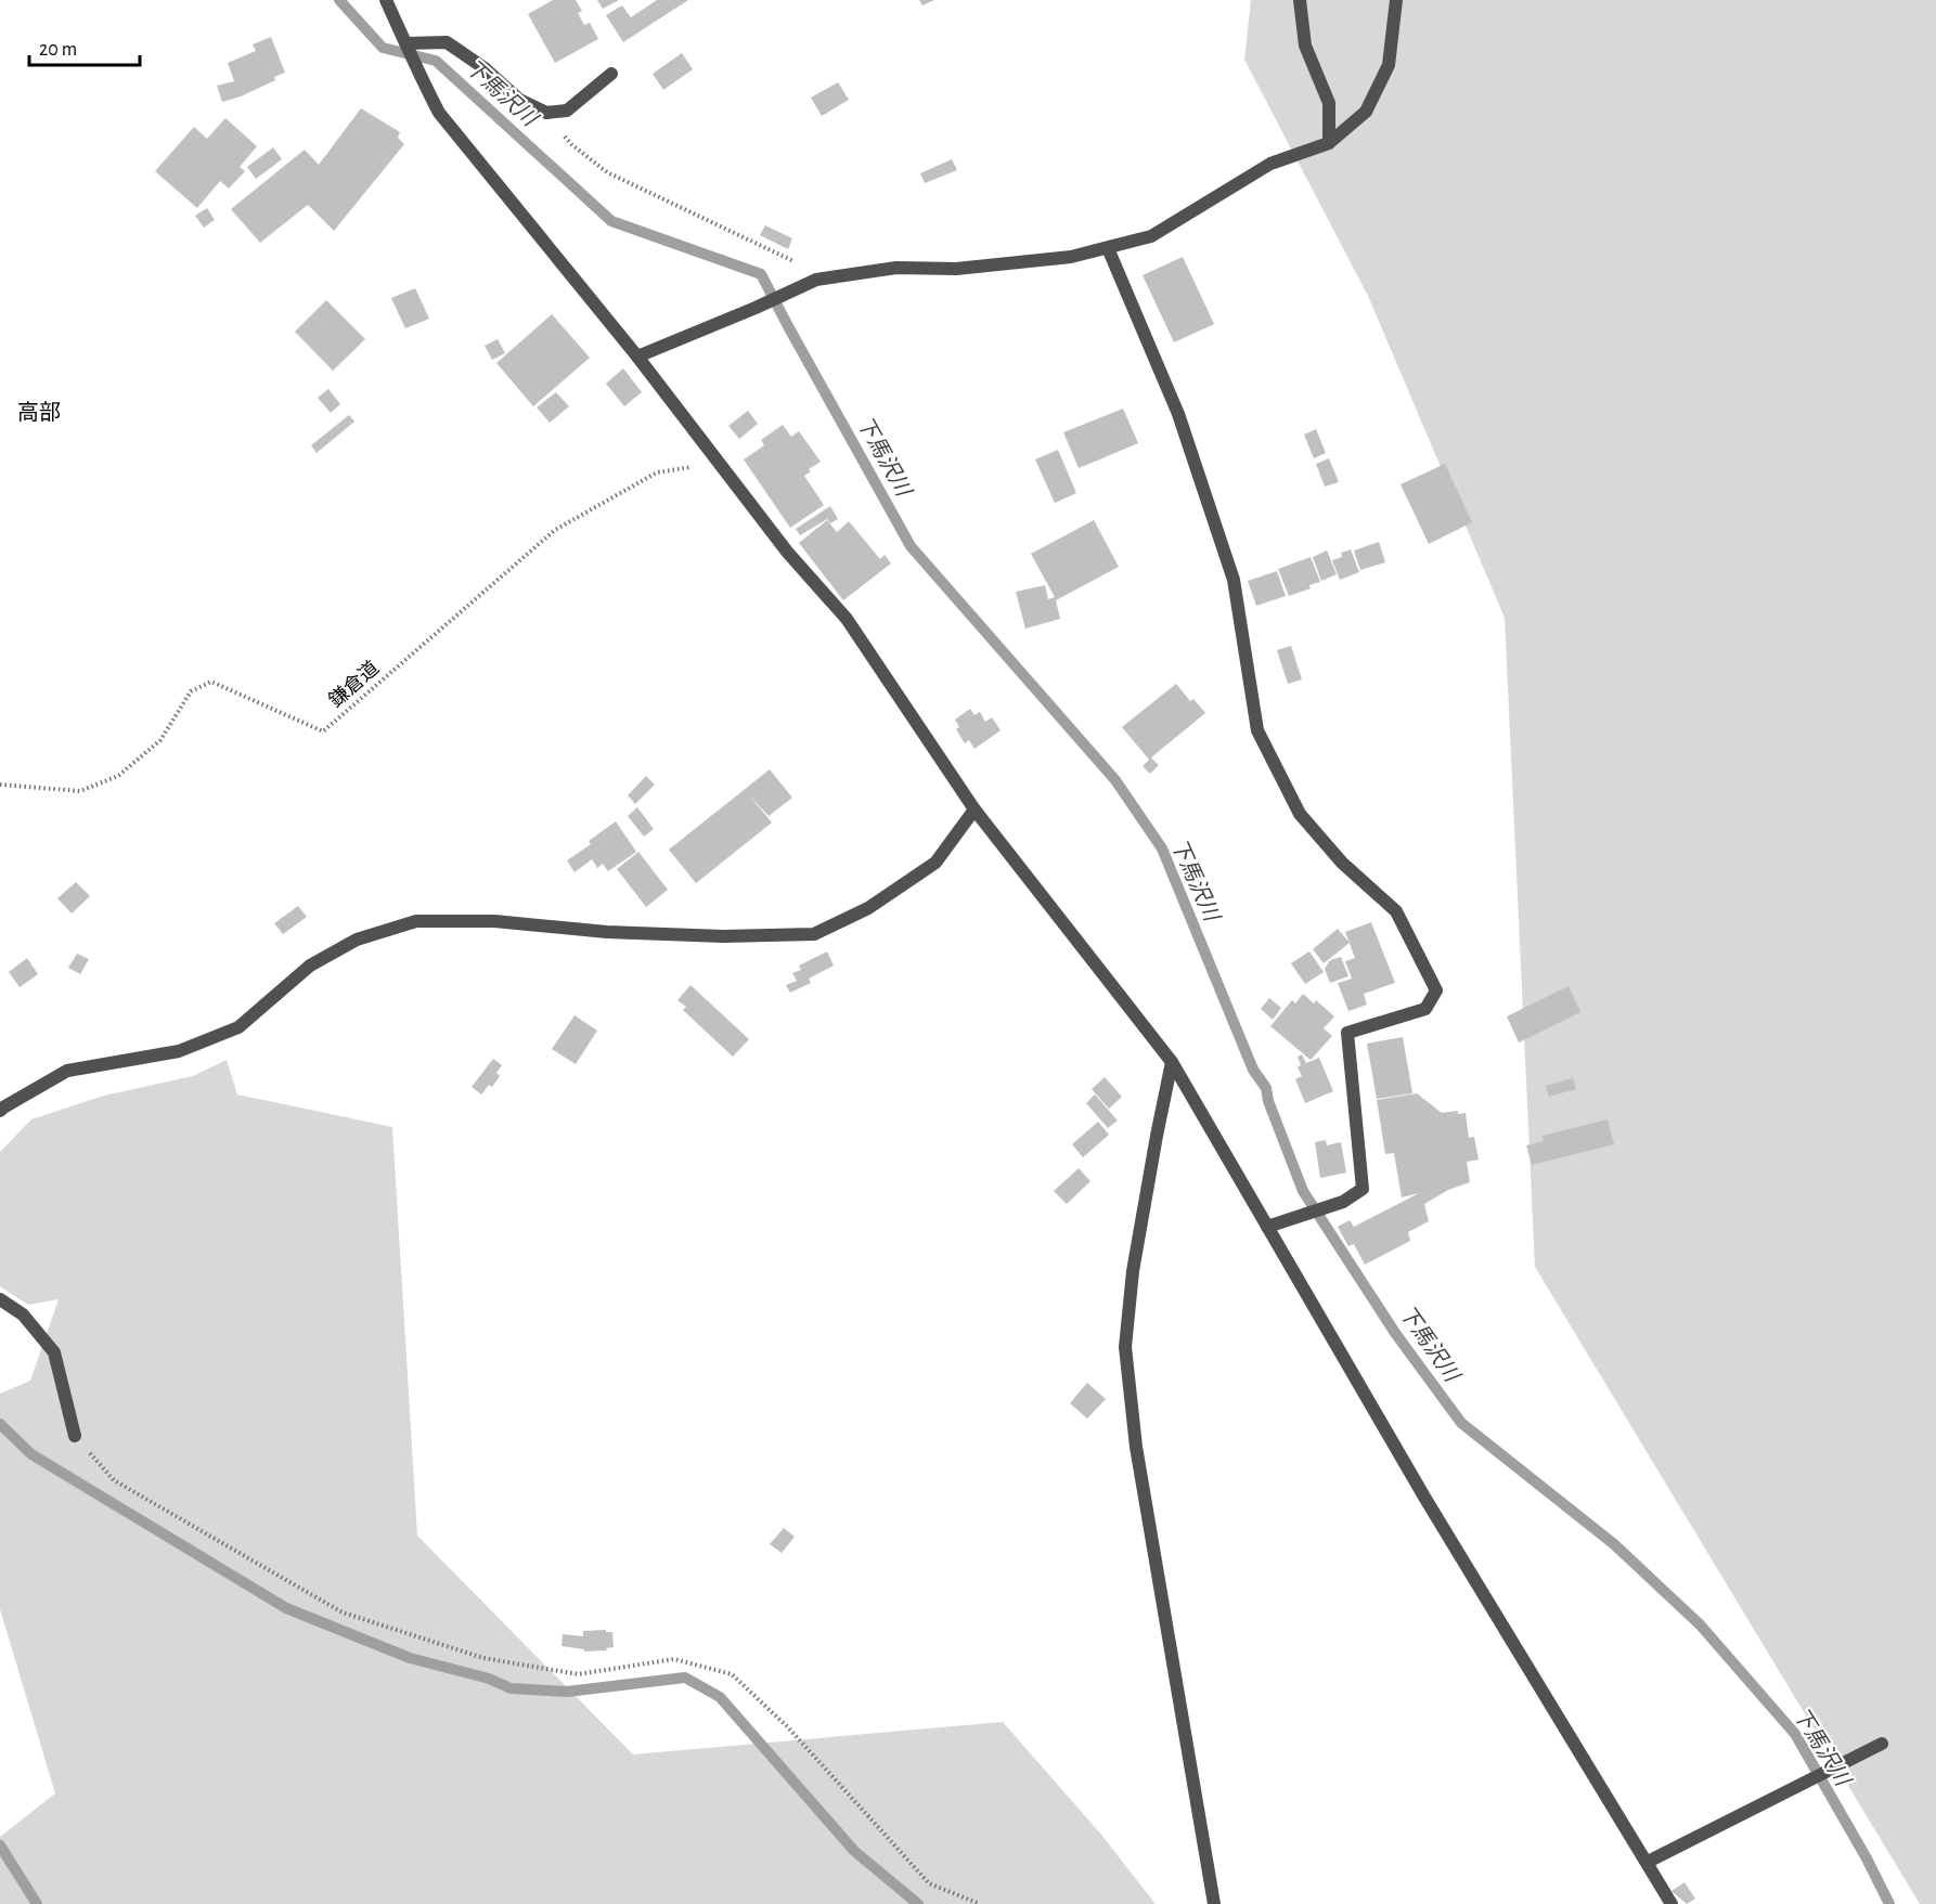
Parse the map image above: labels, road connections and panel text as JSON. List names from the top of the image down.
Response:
{
  "streets": {
    "path": ["鎌倉道"]
  },
  "districts": ["高部"],
  "water": ["下馬沢川"],
  "scale_bar": "20 m"
}
